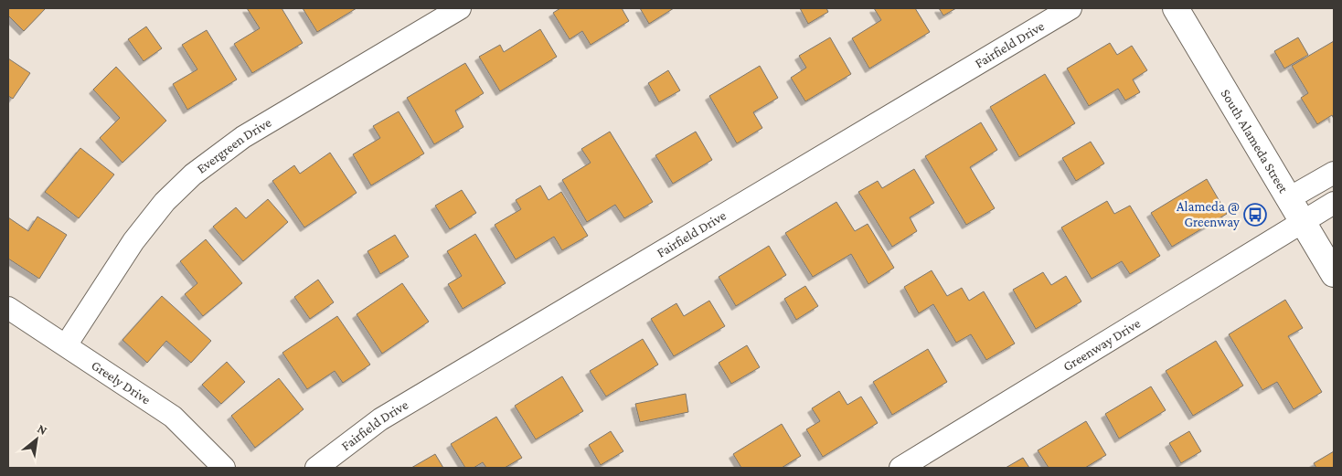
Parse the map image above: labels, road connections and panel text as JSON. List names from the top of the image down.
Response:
{
  "streets": {
    "main road": ["South Alameda Street"],
    "street": [
      "Fairfield Drive",
      "Evergreen Drive",
      "Greenway Drive",
      "Greely Drive"
    ]
  },
  "crossings": [
    ["South Alameda Street", "Greenway Drive"],
    ["Evergreen Drive", "Greely Drive"]
  ],
  "places": {
    "bus stop": ["Alameda @ Greenway"]
  },
  "north": "top right"
}
